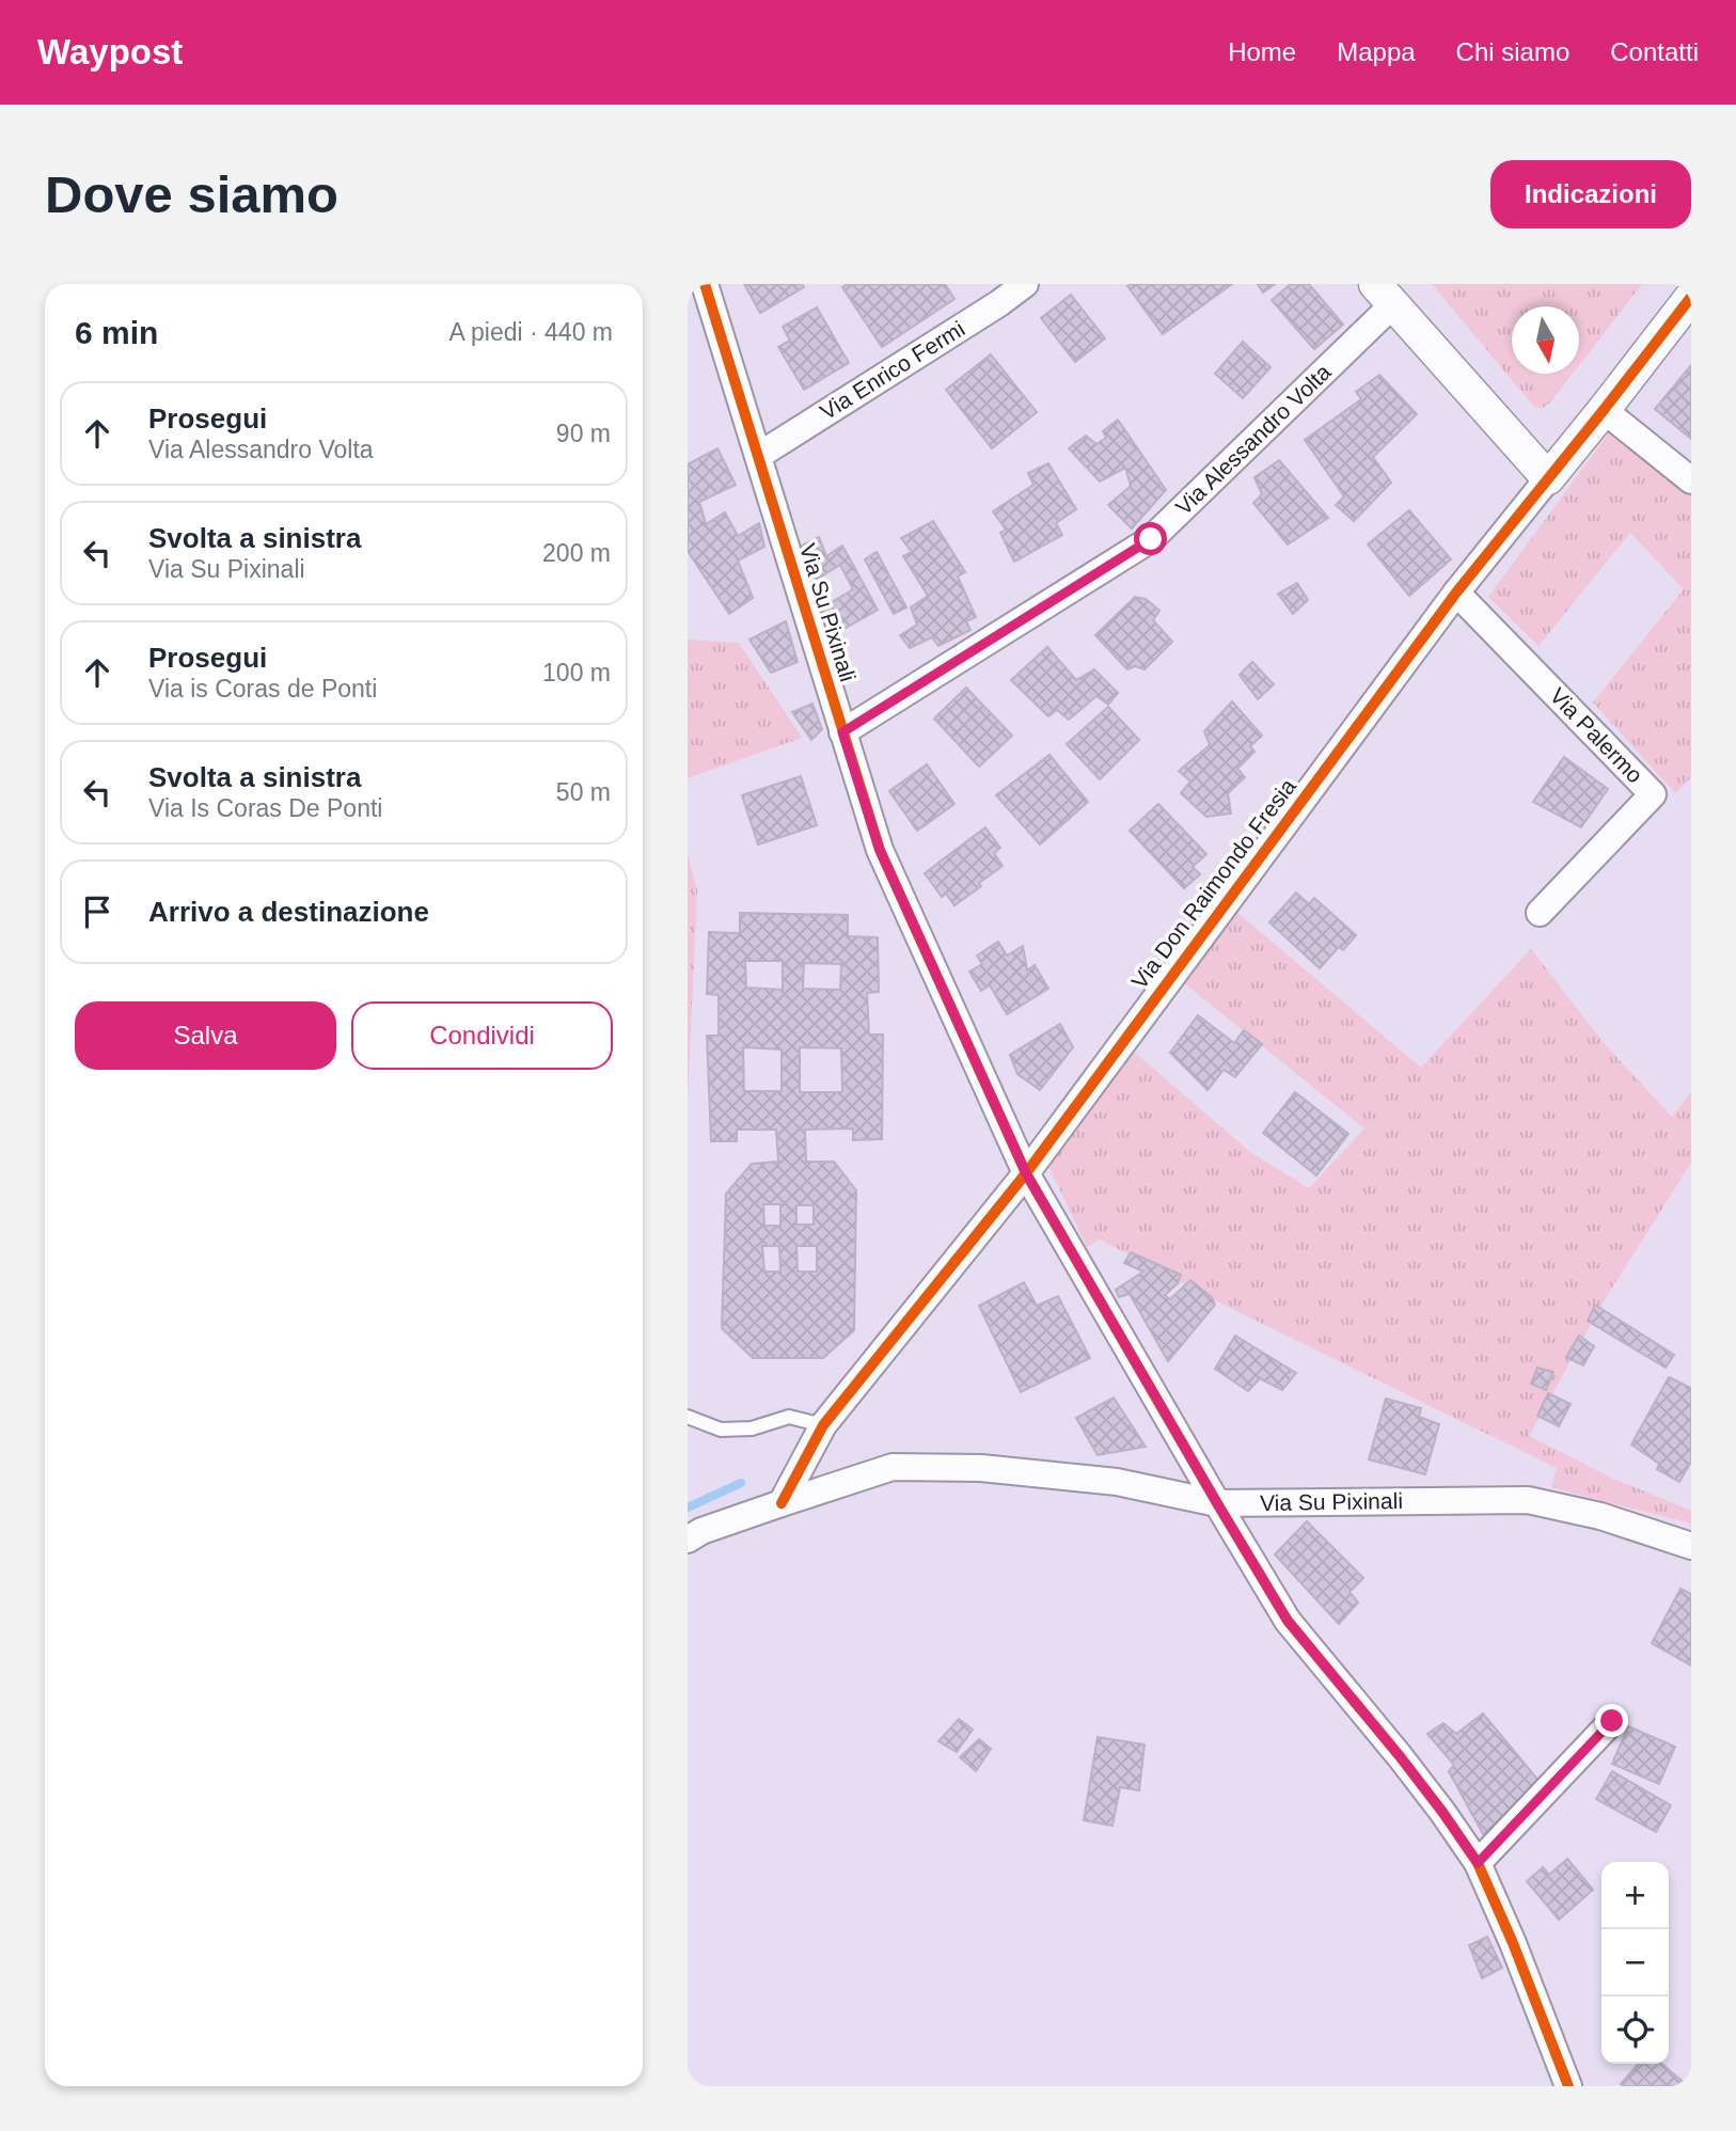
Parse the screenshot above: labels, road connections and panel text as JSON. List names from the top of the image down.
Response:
{
  "streets": {
    "street": [
      "Via Enrico Fermi",
      "Via Alessandro Volta",
      "Via Su Pixinali",
      "Via Palermo",
      "Via Don Raimondo Fresia"
    ]
  },
  "crossings": [
    ["Via Enrico Fermi", "Via Su Pixinali"],
    ["Via Alessandro Volta", "Via Su Pixinali"],
    ["Via Su Pixinali", "Via Don Raimondo Fresia"],
    ["Via Palermo", "Via Don Raimondo Fresia"]
  ],
  "north": "bottom",
  "page": {
    "header": "Waypost",
    "nav": [
      "Home",
      "Mappa",
      "Chi siamo",
      "Contatti"
    ],
    "buttons": [
      "Indicazioni",
      ["Salva", "Condividi"]
    ],
    "title": "Dove siamo",
    "heading": ["6 min", "A piedi · 440 m"],
    "list": [
      ["Prosegui", "Via Alessandro Volta", "90 m"],
      ["Svolta a sinistra", "Via Su Pixinali", "200 m"],
      ["Prosegui", "Via is Coras de Ponti", "100 m"],
      ["Svolta a sinistra", "Via Is Coras De Ponti", "50 m"],
      "Arrivo a destinazione"
    ],
    "map_buttons": ["+", "−"]
  }
}
